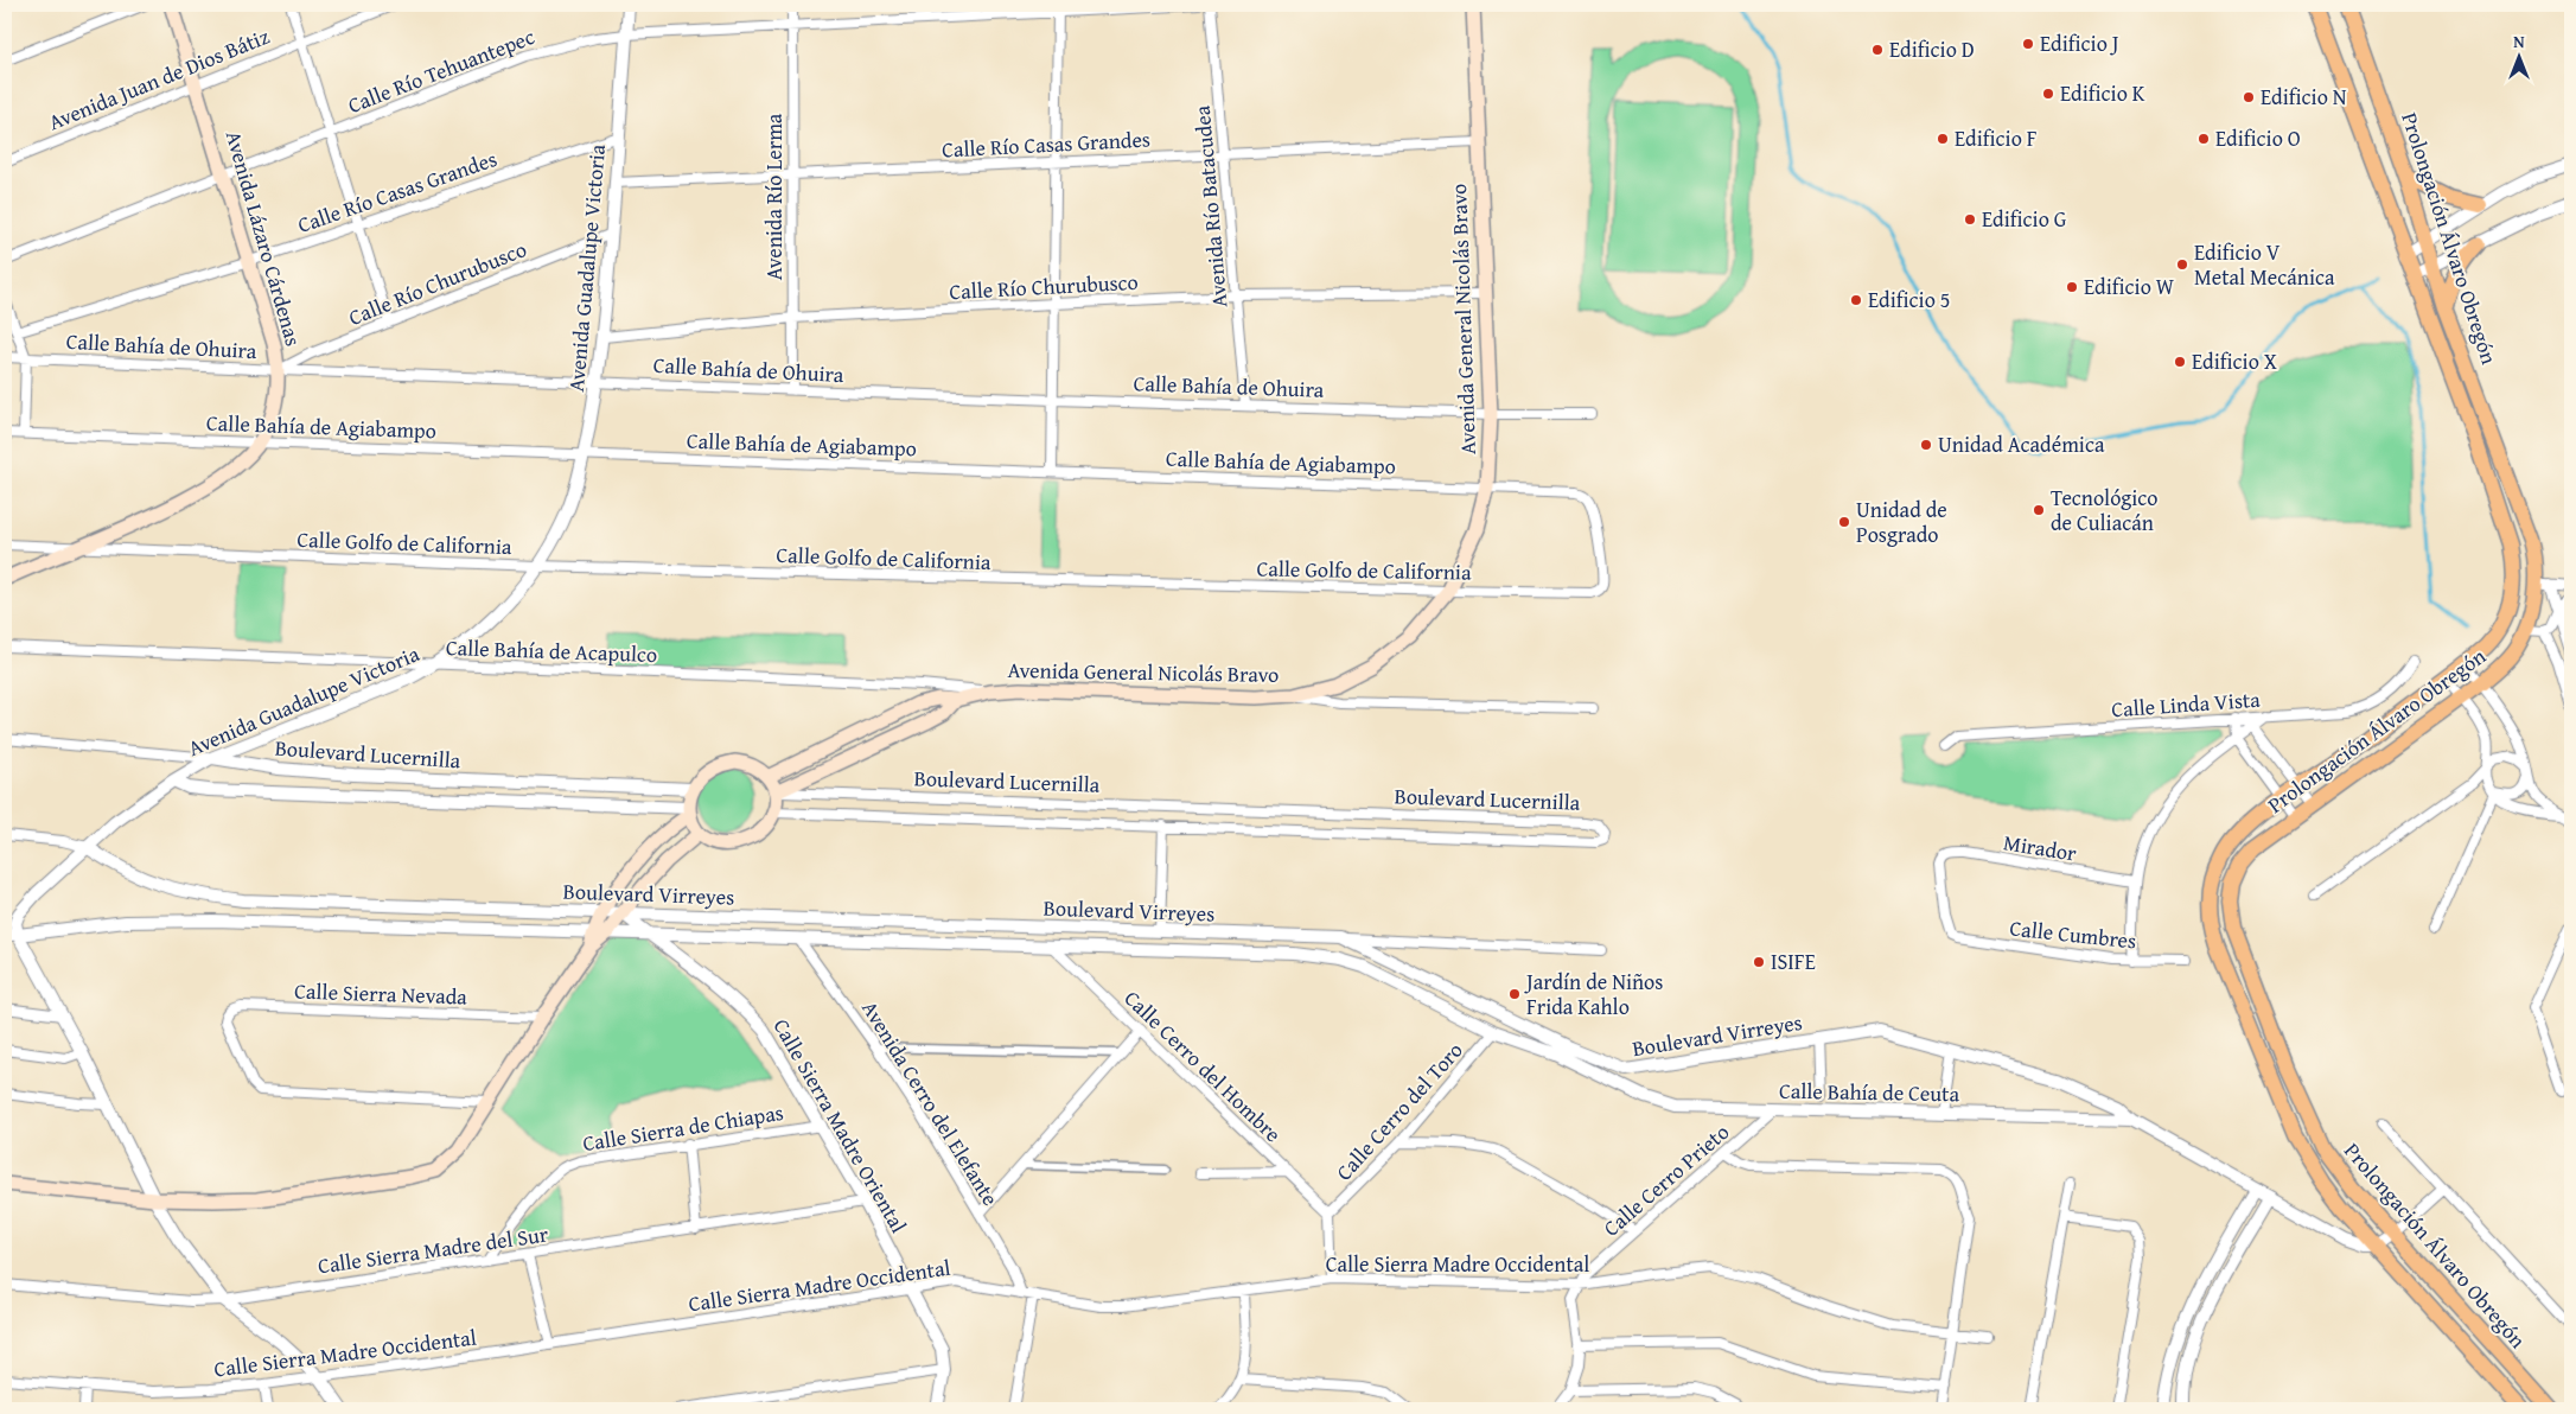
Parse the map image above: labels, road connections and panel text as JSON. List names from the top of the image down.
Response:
{
  "streets": {
    "main road": ["Avenida Lázaro Cárdenas", "Prolongación Álvaro Obregón", "Avenida General Nicolás Bravo"],
    "street": [
      "Calle Río Tehuantepec",
      "Avenida Juan de Dios Bátiz",
      "Calle Río Casas Grandes",
      "Avenida Río Lerma",
      "Avenida Río Batacudea",
      "Avenida Guadalupe Victoria",
      "Calle Río Churubusco",
      "Calle Bahía de Ohuira",
      "Calle Bahía de Agiabampo",
      "Calle Golfo de California",
      "Calle Bahía de Acapulco",
      "Calle Linda Vista",
      "Boulevard Lucernilla",
      "Mirador",
      "Boulevard Virreyes",
      "Calle Cumbres",
      "Calle Sierra Nevada",
      "Calle Cerro del Hombre",
      "Calle Bahía de Ceuta",
      "Avenida Cerro del Elefante",
      "Calle Cerro del Toro",
      "Calle Sierra Madre Oriental",
      "Calle Sierra de Chiapas",
      "Calle Cerro Prieto",
      "Calle Sierra Madre del Sur",
      "Calle Sierra Madre Occidental"
    ]
  },
  "crossings": [
    ["Calle Río Tehuantepec", "Avenida Río Lerma"],
    ["Calle Río Tehuantepec", "Avenida Lázaro Cárdenas"],
    ["Calle Río Tehuantepec", "Avenida Guadalupe Victoria"],
    ["Avenida Juan de Dios Bátiz", "Avenida Lázaro Cárdenas"],
    ["Calle Río Casas Grandes", "Avenida Río Lerma"],
    ["Calle Río Casas Grandes", "Avenida Río Batacudea"],
    ["Calle Río Casas Grandes", "Avenida Lázaro Cárdenas"],
    ["Calle Río Casas Grandes", "Avenida Guadalupe Victoria"],
    ["Calle Río Casas Grandes", "Avenida General Nicolás Bravo"],
    ["Avenida Río Lerma", "Calle Río Churubusco"],
    ["Avenida Río Lerma", "Calle Bahía de Ohuira"],
    ["Avenida Río Batacudea", "Calle Río Churubusco"],
    ["Avenida Río Batacudea", "Calle Bahía de Ohuira"],
    ["Avenida Lázaro Cárdenas", "Calle Río Churubusco"],
    ["Avenida Lázaro Cárdenas", "Calle Bahía de Ohuira"],
    ["Avenida Lázaro Cárdenas", "Calle Bahía de Agiabampo"],
    ["Avenida Lázaro Cárdenas", "Calle Golfo de California"],
    ["Prolongación Álvaro Obregón", "Calle Bahía de Ceuta"],
    ["Avenida Guadalupe Victoria", "Calle Río Churubusco"],
    ["Avenida Guadalupe Victoria", "Calle Bahía de Ohuira"],
    ["Avenida Guadalupe Victoria", "Calle Bahía de Agiabampo"],
    ["Avenida Guadalupe Victoria", "Calle Golfo de California"],
    ["Avenida Guadalupe Victoria", "Calle Bahía de Acapulco"],
    ["Avenida Guadalupe Victoria", "Boulevard Lucernilla"],
    ["Avenida Guadalupe Victoria", "Boulevard Virreyes"],
    ["Calle Río Churubusco", "Avenida General Nicolás Bravo"],
    ["Calle Río Churubusco", "Calle Bahía de Ohuira"],
    ["Avenida General Nicolás Bravo", "Calle Bahía de Ohuira"],
    ["Avenida General Nicolás Bravo", "Calle Bahía de Agiabampo"],
    ["Avenida General Nicolás Bravo", "Calle Golfo de California"],
    ["Avenida General Nicolás Bravo", "Calle Bahía de Acapulco"],
    ["Avenida General Nicolás Bravo", "Boulevard Lucernilla"],
    ["Calle Bahía de Agiabampo", "Calle Golfo de California"],
    ["Mirador", "Calle Cumbres"],
    ["Boulevard Virreyes", "Calle Cerro del Hombre"],
    ["Boulevard Virreyes", "Calle Bahía de Ceuta"],
    ["Boulevard Virreyes", "Avenida Cerro del Elefante"],
    ["Boulevard Virreyes", "Calle Sierra Madre Oriental"],
    ["Calle Cerro del Hombre", "Calle Cerro del Toro"],
    ["Calle Bahía de Ceuta", "Calle Cerro del Toro"],
    ["Calle Bahía de Ceuta", "Calle Cerro Prieto"],
    ["Avenida Cerro del Elefante", "Calle Sierra Madre Occidental"],
    ["Calle Sierra Madre Oriental", "Calle Sierra de Chiapas"],
    ["Calle Sierra Madre Oriental", "Calle Sierra Madre del Sur"],
    ["Calle Sierra Madre Oriental", "Calle Sierra Madre Occidental"],
    ["Calle Sierra de Chiapas", "Calle Sierra Madre del Sur"],
    ["Calle Cerro Prieto", "Calle Sierra Madre Occidental"]
  ],
  "places": [
    "Edificio J",
    "Edificio D",
    "Edificio K",
    "Edificio N",
    "Edificio F",
    "Edificio O",
    "Edificio G",
    "Edificio V Metal Mecánica",
    "Edificio W",
    "Edificio 5",
    "Edificio X",
    "Unidad Académica",
    "Tecnológico de Culiacán",
    "Unidad de Posgrado",
    "ISIFE",
    "Jardín de Niños Frida Kahlo"
  ],
  "north": "top"
}
